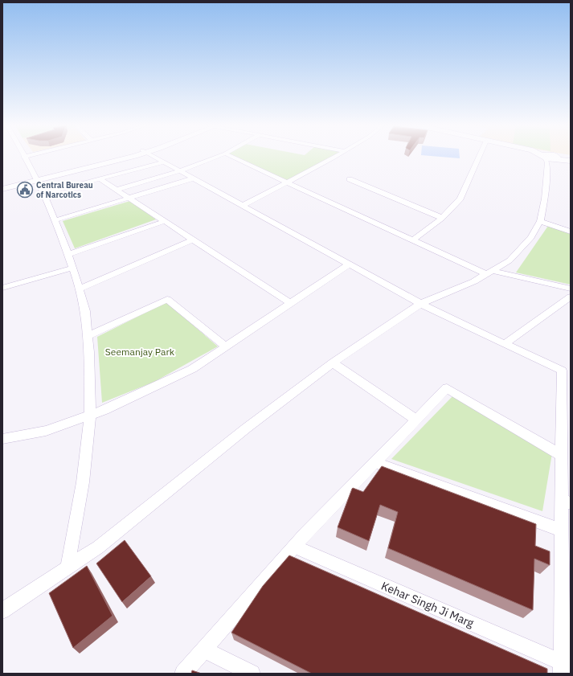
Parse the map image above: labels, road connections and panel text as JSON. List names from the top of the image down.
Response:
{
  "streets": {
    "street": ["Kehar Singh Ji Marg"]
  },
  "parks": ["Seemanjay Park"],
  "places": {
    "public building": ["Central Bureau of Narcotics"]
  }
}
